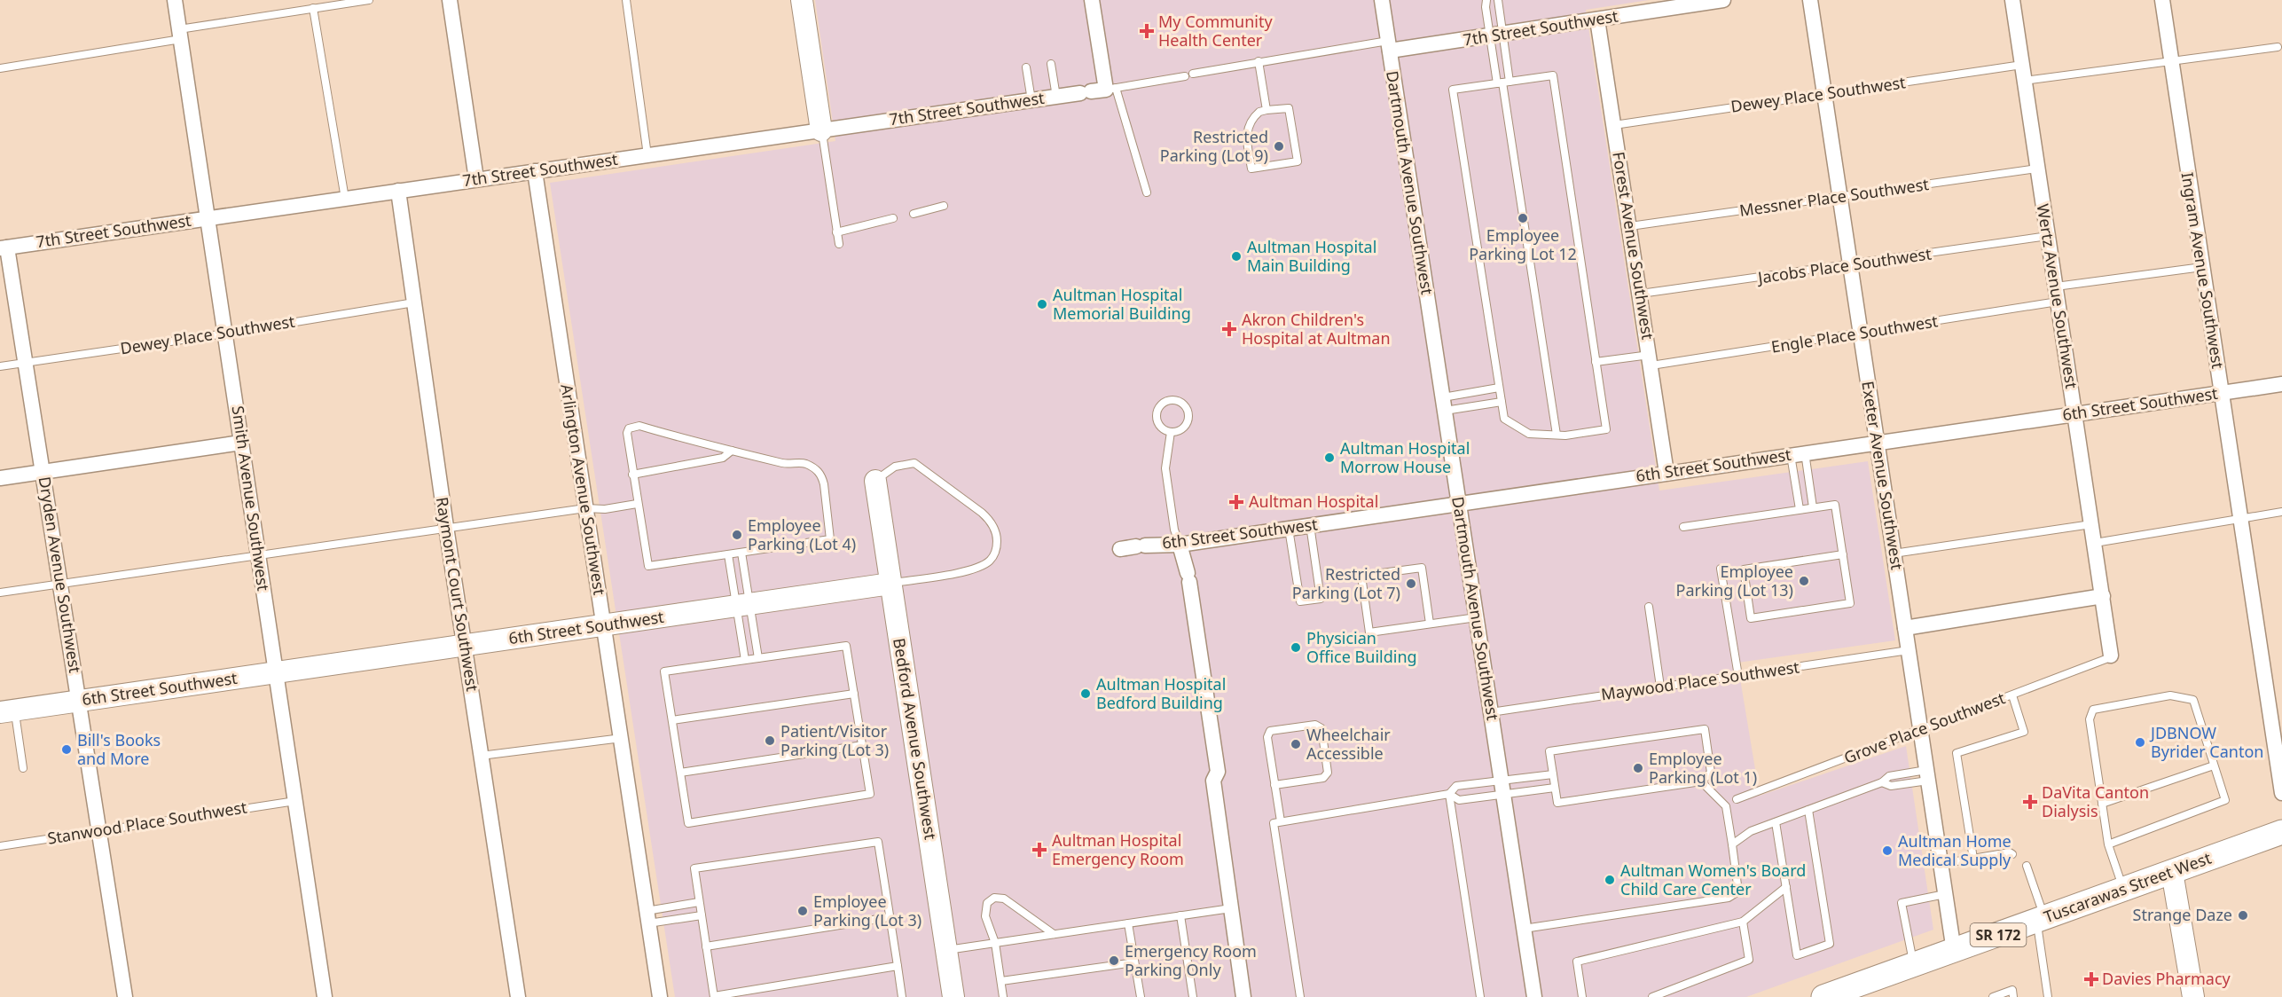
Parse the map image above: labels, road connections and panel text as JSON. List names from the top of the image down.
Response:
{
  "streets": {
    "main road": ["Tuscarawas Street West", "SR 172"],
    "street": [
      "7th Street Southwest",
      "Dartmouth Avenue Southwest",
      "Forest Avenue Southwest",
      "Ingram Avenue Southwest",
      "Wertz Avenue Southwest",
      "6th Street Southwest",
      "Exeter Avenue Southwest",
      "Arlington Avenue Southwest",
      "Smith Avenue Southwest",
      "Dryden Avenue Southwest",
      "Raymont Court Southwest",
      "Bedford Avenue Southwest"
    ],
    "lane": [
      "Dewey Place Southwest",
      "Messner Place Southwest",
      "Jacobs Place Southwest",
      "Engle Place Southwest",
      "Maywood Place Southwest",
      "Grove Place Southwest",
      "Stanwood Place Southwest"
    ]
  },
  "crossings": [
    ["7th Street Southwest", "Dartmouth Avenue Southwest"],
    ["7th Street Southwest", "Forest Avenue Southwest"],
    ["7th Street Southwest", "Arlington Avenue Southwest"],
    ["7th Street Southwest", "Smith Avenue Southwest"],
    ["7th Street Southwest", "Dryden Avenue Southwest"],
    ["7th Street Southwest", "Raymont Court Southwest"],
    ["Dewey Place Southwest", "Forest Avenue Southwest"],
    ["Dewey Place Southwest", "Wertz Avenue Southwest"],
    ["Dewey Place Southwest", "Exeter Avenue Southwest"],
    ["Dewey Place Southwest", "Smith Avenue Southwest"],
    ["Dewey Place Southwest", "Dryden Avenue Southwest"],
    ["Dewey Place Southwest", "Raymont Court Southwest"],
    ["Dartmouth Avenue Southwest", "6th Street Southwest"],
    ["Dartmouth Avenue Southwest", "Maywood Place Southwest"],
    ["Messner Place Southwest", "Forest Avenue Southwest"],
    ["Messner Place Southwest", "Wertz Avenue Southwest"],
    ["Messner Place Southwest", "Exeter Avenue Southwest"],
    ["Forest Avenue Southwest", "Jacobs Place Southwest"],
    ["Forest Avenue Southwest", "Engle Place Southwest"],
    ["Forest Avenue Southwest", "6th Street Southwest"],
    ["Jacobs Place Southwest", "Wertz Avenue Southwest"],
    ["Jacobs Place Southwest", "Exeter Avenue Southwest"],
    ["Ingram Avenue Southwest", "Engle Place Southwest"],
    ["Ingram Avenue Southwest", "6th Street Southwest"],
    ["Wertz Avenue Southwest", "Engle Place Southwest"],
    ["Wertz Avenue Southwest", "6th Street Southwest"],
    ["Wertz Avenue Southwest", "Grove Place Southwest"],
    ["Engle Place Southwest", "Exeter Avenue Southwest"],
    ["6th Street Southwest", "Exeter Avenue Southwest"],
    ["6th Street Southwest", "Arlington Avenue Southwest"],
    ["6th Street Southwest", "Smith Avenue Southwest"],
    ["6th Street Southwest", "Dryden Avenue Southwest"],
    ["6th Street Southwest", "Raymont Court Southwest"],
    ["6th Street Southwest", "Bedford Avenue Southwest"],
    ["Exeter Avenue Southwest", "Maywood Place Southwest"],
    ["Exeter Avenue Southwest", "Grove Place Southwest"],
    ["Exeter Avenue Southwest", "Tuscarawas Street West"],
    ["Smith Avenue Southwest", "Stanwood Place Southwest"],
    ["Dryden Avenue Southwest", "Stanwood Place Southwest"]
  ],
  "places": {
    "health": [
      "My Community Health Center",
      "Akron Children's Hospital at Aultman",
      "Aultman Hospital",
      "DaVita Canton Dialysis",
      "Aultman Hospital Emergency Room",
      "Davies Pharmacy"
    ],
    "other": [
      "Restricted Parking (Lot 9)",
      "Employee Parking Lot 12",
      "Aultman Hospital Main Building",
      "Aultman Hospital Memorial Building",
      "Aultman Hospital Morrow House",
      "Employee Parking (Lot 4)",
      "Employee Parking (Lot 13)",
      "Restricted Parking (Lot 7)",
      "Physician Office Building",
      "Aultman Hospital Bedford Building",
      "Patient/Visitor Parking (Lot 3)",
      "JDBNOW Byrider Canton",
      "Wheelchair Accessible",
      "Bill's Books and More",
      "Employee Parking (Lot 1)",
      "Aultman Home Medical Supply",
      "Aultman Women's Board Child Care Center",
      "Employee Parking (Lot 3)",
      "Strange Daze",
      "Emergency Room Parking Only"
    ]
  }
}
